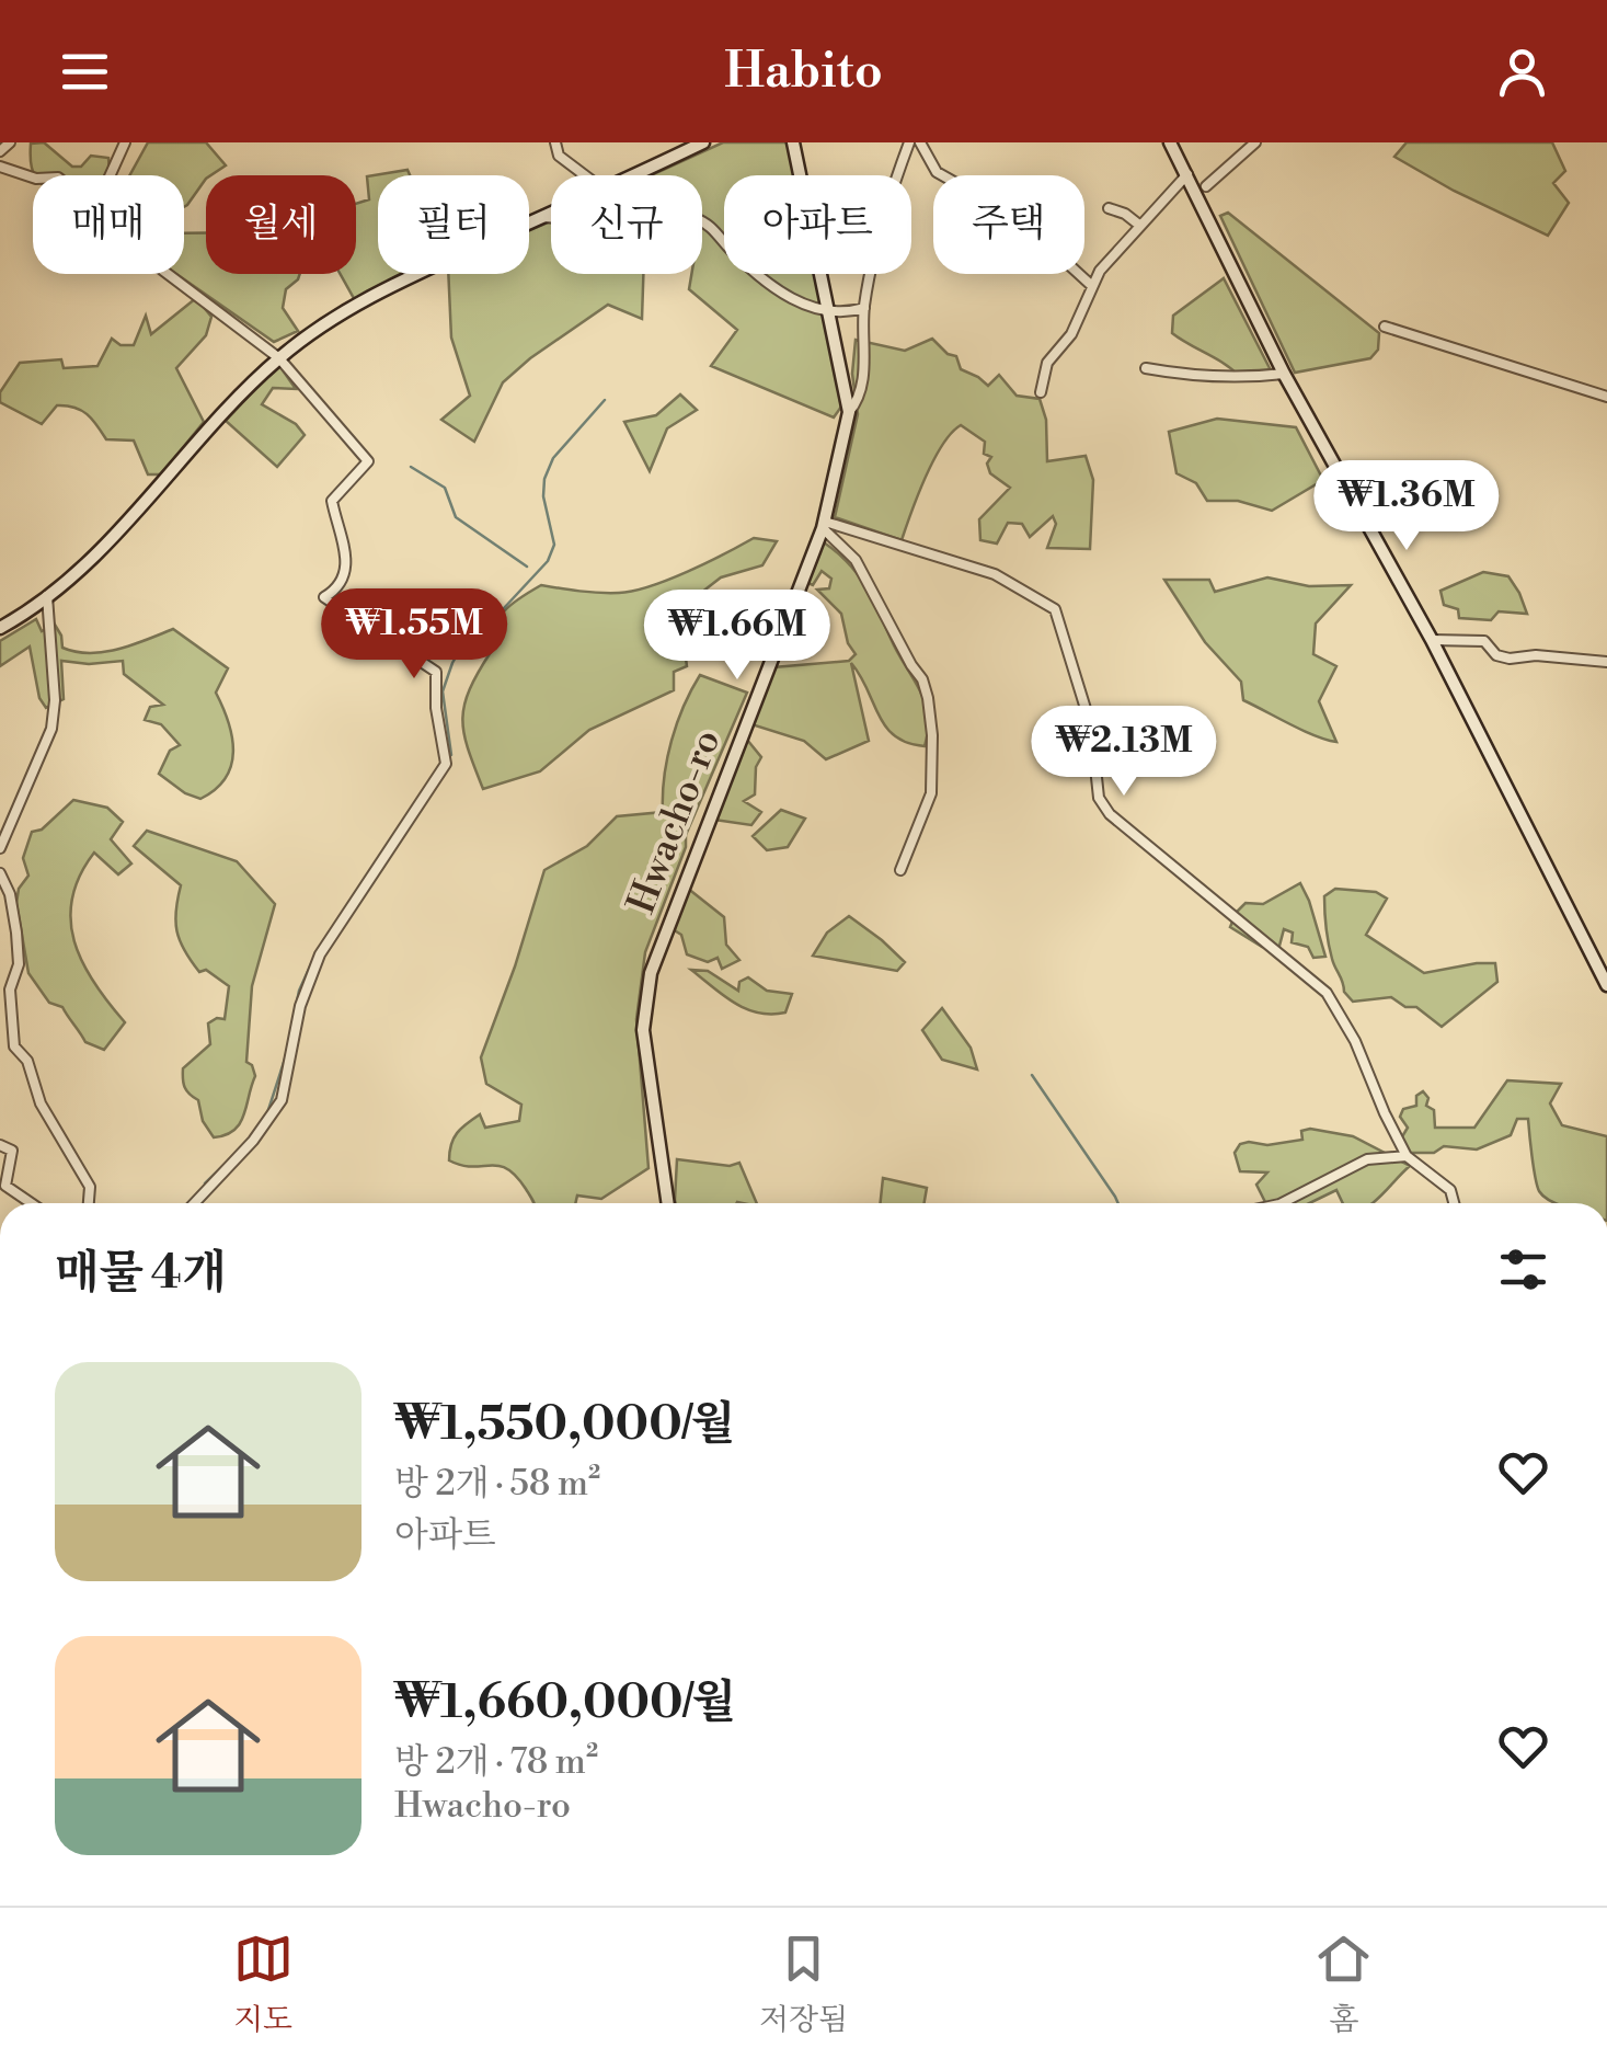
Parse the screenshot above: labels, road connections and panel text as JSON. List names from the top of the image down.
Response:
{
  "streets": {
    "street": ["Hwacho-ro"]
  },
  "page": {
    "header": "Habito",
    "chip": [
      "매매",
      "월세",
      "필터",
      "신규",
      "아파트",
      "주택"
    ],
    "price": [
      "₩1.36M",
      "₩1.55M",
      "₩1.66M",
      "₩2.13M"
    ],
    "heading": "매물 4개",
    "list": [
      {
        "name": "₩1,550,000/월",
        "note": "방 2개 · 58 m² · 아파트"
      },
      {
        "name": "₩1,660,000/월",
        "note": "방 2개 · 78 m² · Hwacho-ro"
      }
    ],
    "tabs": ["지도", "저장됨", "홈"]
  }
}
